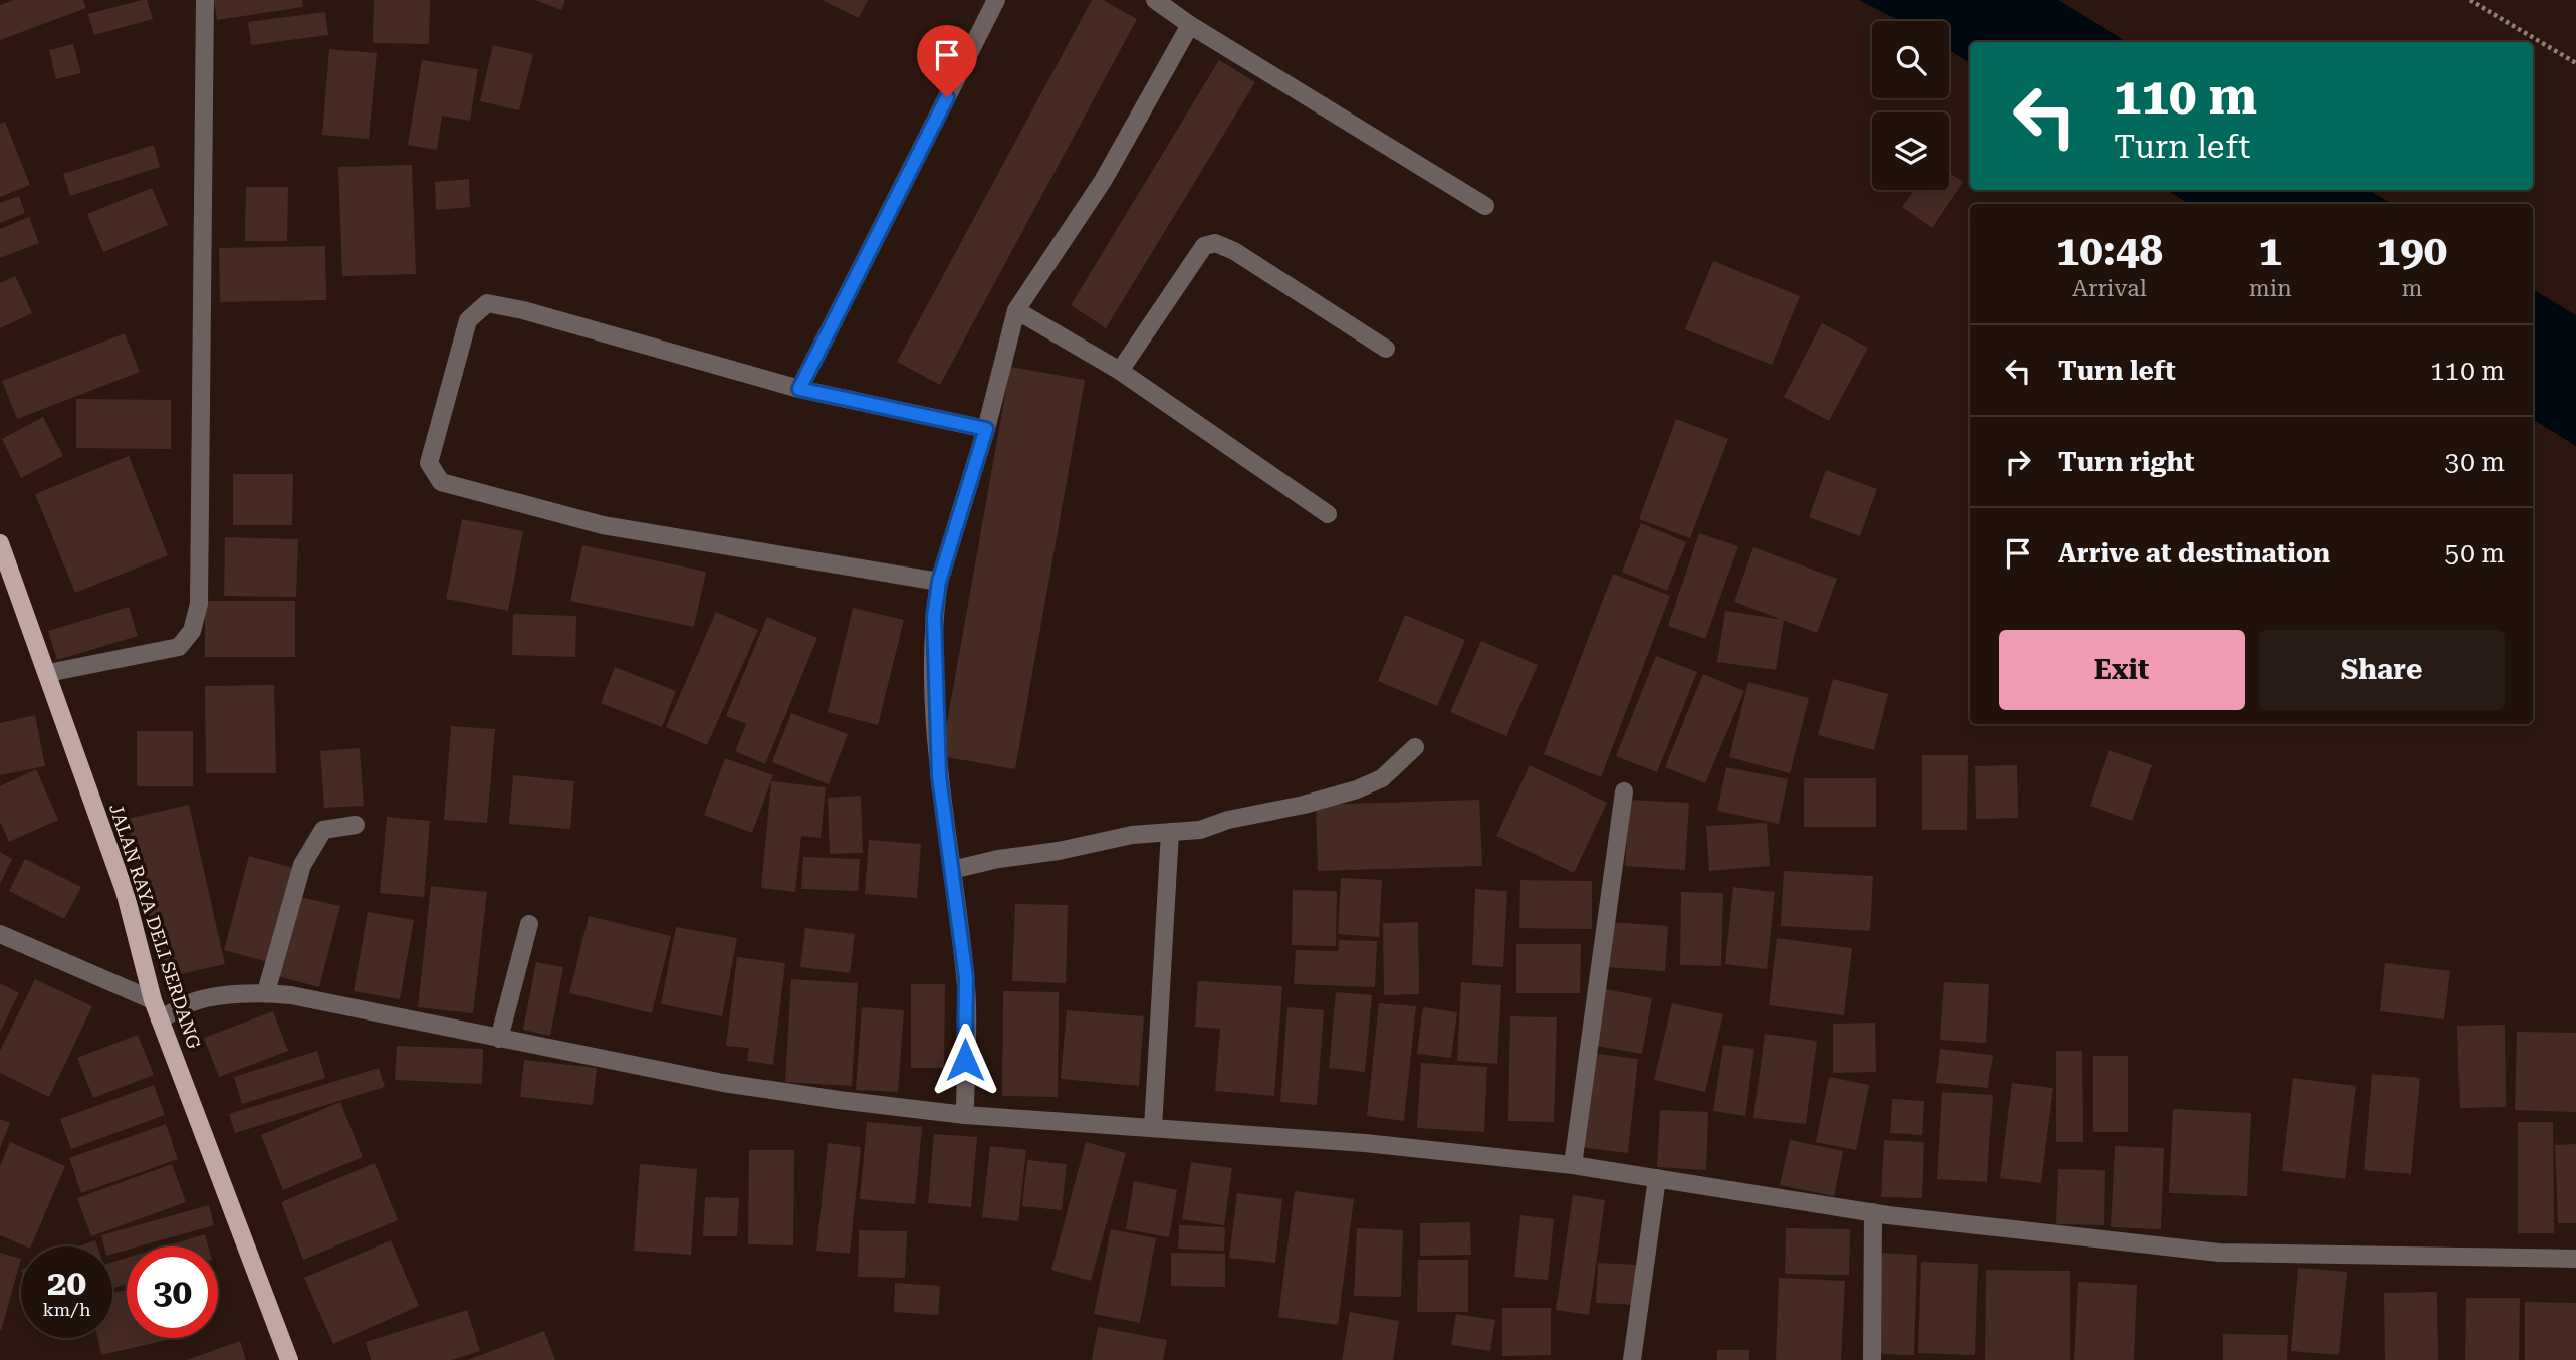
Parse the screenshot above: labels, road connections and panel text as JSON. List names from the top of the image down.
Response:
{
  "streets": {
    "main road": ["JALAN RAYA DELI SERDANG"]
  },
  "page": {
    "turn": ["110 m", "Turn left"],
    "eta": [
      "10:48",
      "Arrival",
      "1",
      "min",
      "190",
      "m"
    ],
    "list": [
      {
        "name": "Turn left",
        "value": "110 m"
      },
      {
        "name": "Turn right",
        "value": "30 m"
      },
      {
        "name": "Arrive at destination",
        "value": "50 m"
      }
    ],
    "buttons": ["Exit", "Share"],
    "speed": "20 km/h",
    "limit": "30"
  }
}
